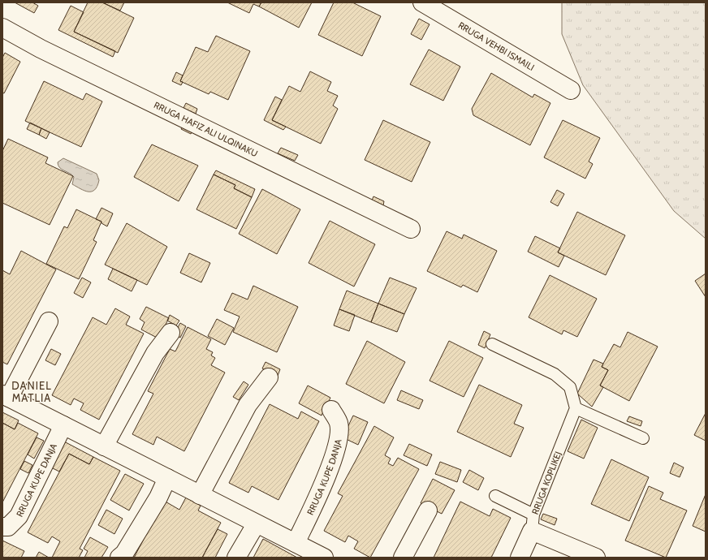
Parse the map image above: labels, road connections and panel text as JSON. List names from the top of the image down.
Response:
{
  "streets": {
    "street": [
      "RRUGA VEHBI ISMAILI",
      "RRUGA HAFIZ ALI ULQINAKU",
      "RRUGA KUPE DANJA",
      "RRUGA KOPLIKEJ"
    ]
  },
  "districts": ["DANIEL MATLIA"]
}
